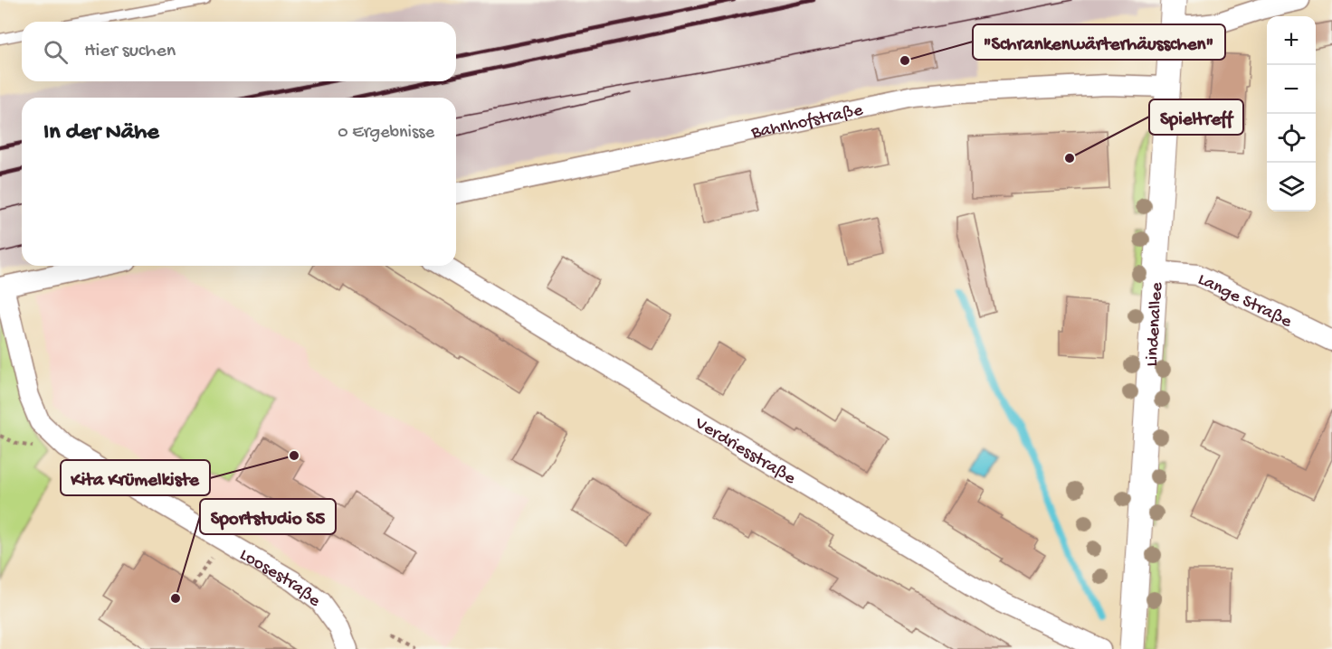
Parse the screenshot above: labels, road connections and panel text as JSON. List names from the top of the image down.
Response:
{
  "streets": {
    "street": [
      "Bahnhofstraße",
      "Lange Straße",
      "Lindenallee",
      "Verdriesstraße",
      "Loosestraße"
    ]
  },
  "crossings": [
    ["Bahnhofstraße", "Lindenallee"],
    ["Lange Straße", "Lindenallee"]
  ],
  "places": [
    "\"Schrankenwärterhäusschen\"",
    "Spieltreff",
    "Kita Krümelkiste",
    "Sportstudio S5"
  ],
  "page": {
    "map_buttons": ["+", "−"],
    "search": "Hier suchen",
    "heading": ["In der Nähe", "0 Ergebnisse"]
  }
}
